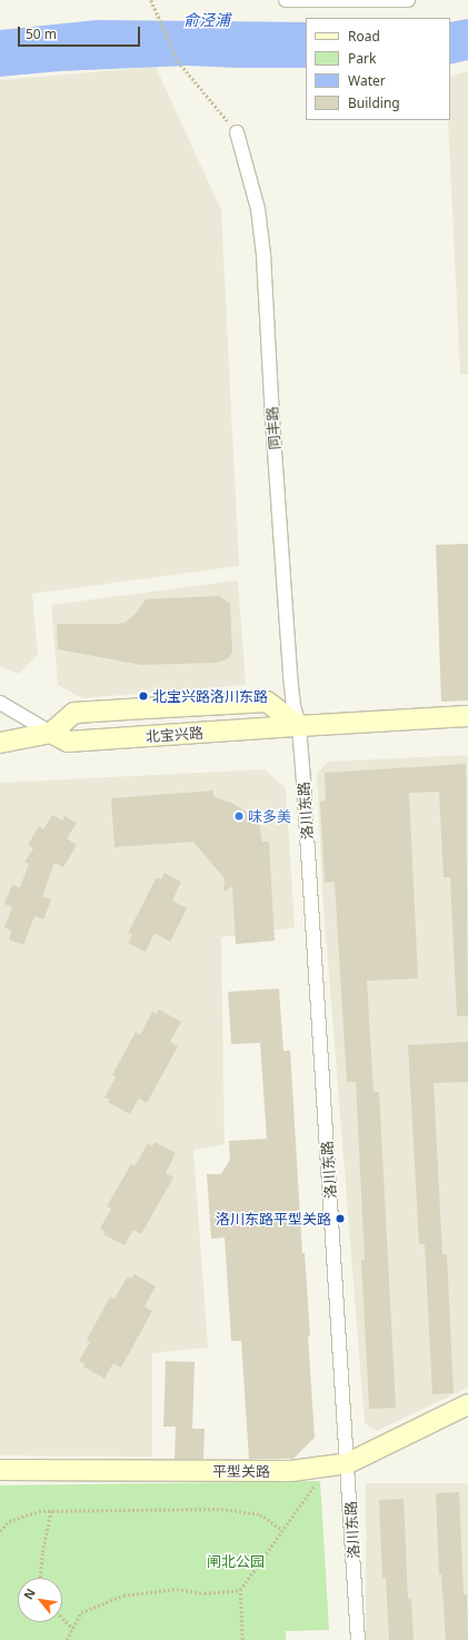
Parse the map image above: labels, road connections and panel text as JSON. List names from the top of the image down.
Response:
{
  "streets": {
    "street": [
      "同丰路",
      "北宝兴路",
      "洛川东路",
      "平型关路"
    ]
  },
  "crossings": [
    ["同丰路", "北宝兴路"],
    ["同丰路", "洛川东路"],
    ["北宝兴路", "洛川东路"],
    ["洛川东路", "平型关路"]
  ],
  "water": ["俞泾浦"],
  "parks": ["闸北公园"],
  "places": ["北宝兴路洛川东路", "味多美", "洛川东路平型关路"],
  "legend": [
    "Road",
    "Park",
    "Water",
    "Building"
  ],
  "scale_bar": "50 m",
  "north": "top left"
}
